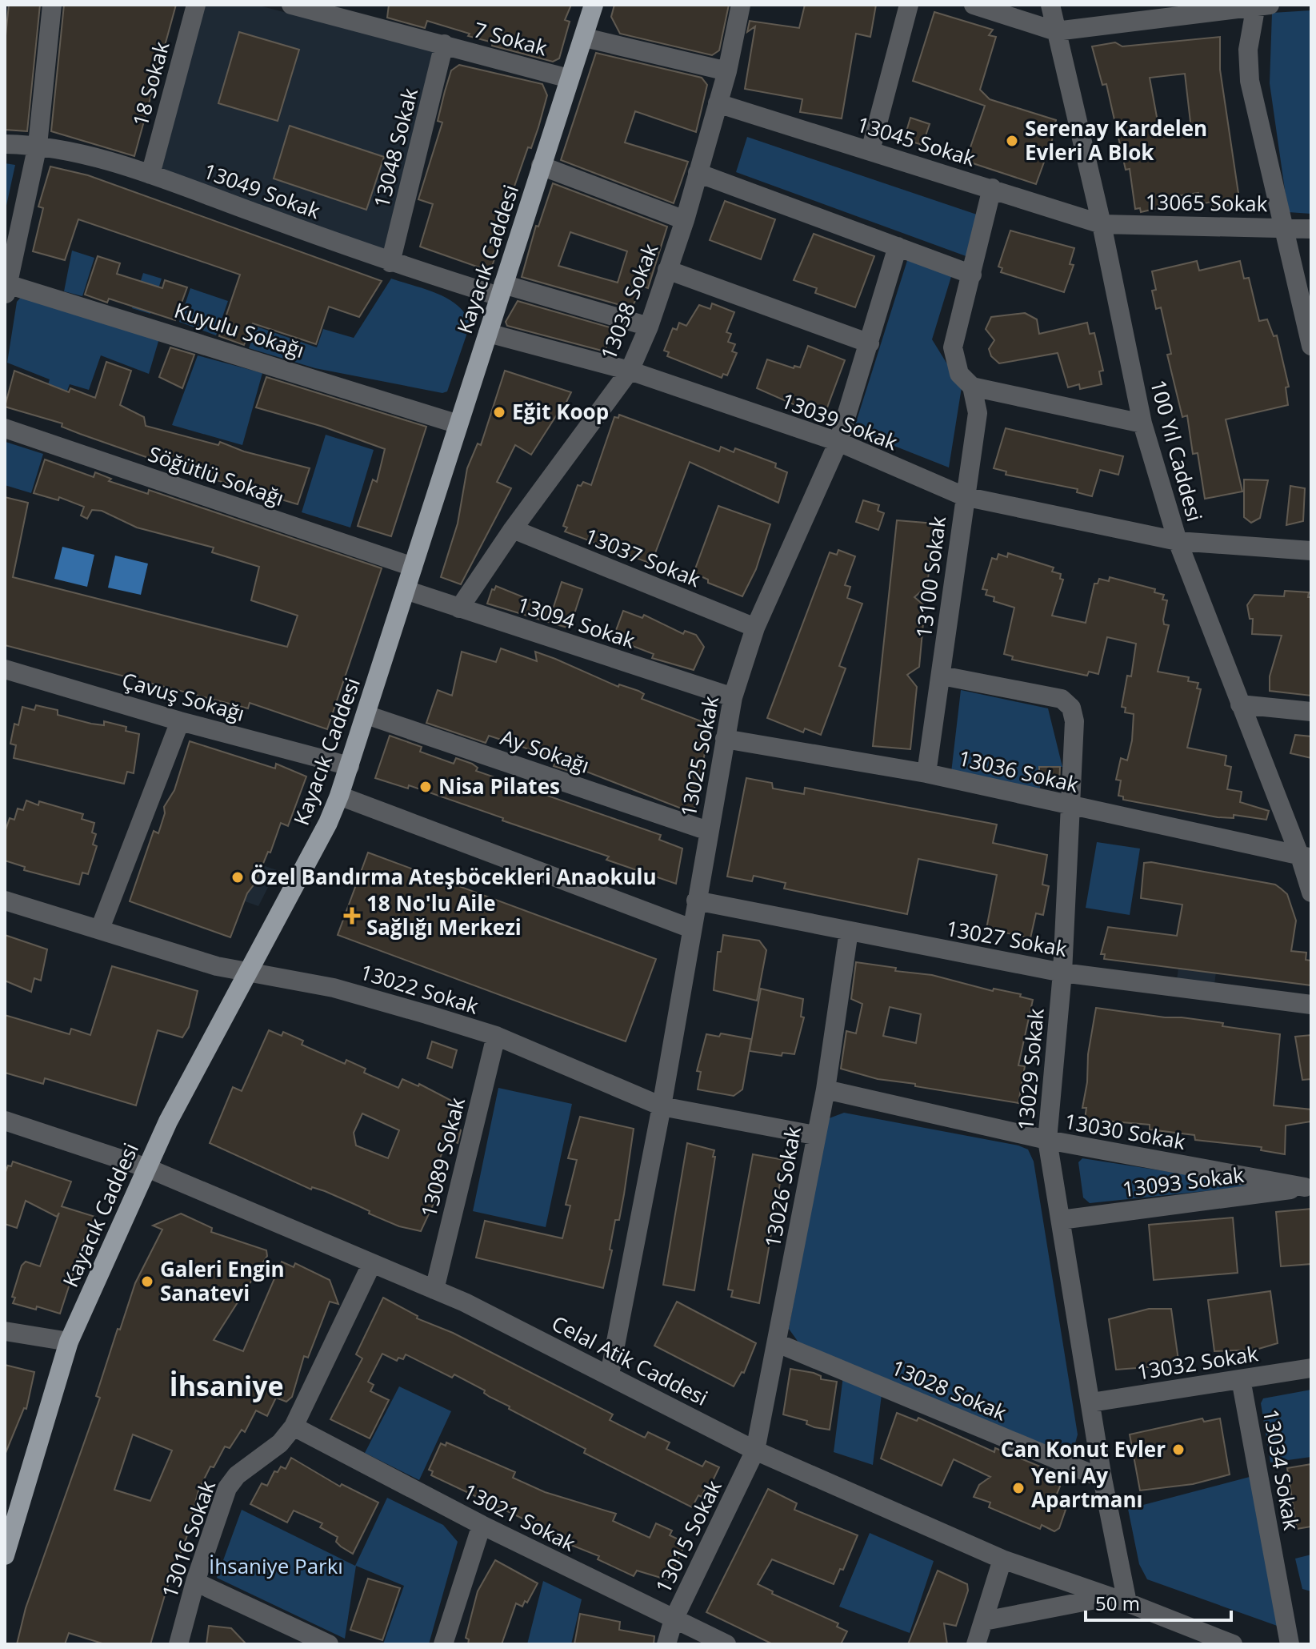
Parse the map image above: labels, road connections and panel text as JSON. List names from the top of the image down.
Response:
{
  "streets": {
    "main road": ["Kayacık Caddesi"],
    "street": [
      "7 Sokak",
      "18 Sokak",
      "13045 Sokak",
      "13048 Sokak",
      "13049 Sokak",
      "13065 Sokak",
      "13038 Sokak",
      "Kuyulu Sokağı",
      "13039 Sokak",
      "100 Yıl Caddesi",
      "Söğütlü Sokağı",
      "13037 Sokak",
      "13100 Sokak",
      "13094 Sokak",
      "Çavuş Sokağı",
      "Ay Sokağı",
      "13025 Sokak",
      "13036 Sokak",
      "13027 Sokak",
      "13022 Sokak",
      "13029 Sokak",
      "13030 Sokak",
      "13089 Sokak",
      "13093 Sokak",
      "13026 Sokak",
      "Celal Atik Caddesi",
      "13032 Sokak",
      "13028 Sokak",
      "13034 Sokak",
      "13021 Sokak",
      "13015 Sokak",
      "13016 Sokak"
    ]
  },
  "crossings": [
    ["7 Sokak", "13048 Sokak"],
    ["7 Sokak", "Kayacık Caddesi"],
    ["18 Sokak", "13049 Sokak"],
    ["13045 Sokak", "13065 Sokak"],
    ["13045 Sokak", "13038 Sokak"],
    ["13045 Sokak", "100 Yıl Caddesi"],
    ["13048 Sokak", "13049 Sokak"],
    ["13049 Sokak", "Kayacık Caddesi"],
    ["13049 Sokak", "13038 Sokak"],
    ["13065 Sokak", "100 Yıl Caddesi"],
    ["Kayacık Caddesi", "Kuyulu Sokağı"],
    ["Kayacık Caddesi", "13039 Sokak"],
    ["Kayacık Caddesi", "Söğütlü Sokağı"],
    ["Kayacık Caddesi", "13094 Sokak"],
    ["Kayacık Caddesi", "Çavuş Sokağı"],
    ["Kayacık Caddesi", "Ay Sokağı"],
    ["Kayacık Caddesi", "13022 Sokak"],
    ["Kayacık Caddesi", "Celal Atik Caddesi"],
    ["13038 Sokak", "13039 Sokak"],
    ["13038 Sokak", "13037 Sokak"],
    ["13038 Sokak", "13094 Sokak"],
    ["13039 Sokak", "100 Yıl Caddesi"],
    ["13039 Sokak", "13100 Sokak"],
    ["13039 Sokak", "13025 Sokak"],
    ["100 Yıl Caddesi", "13036 Sokak"],
    ["13037 Sokak", "13025 Sokak"],
    ["13100 Sokak", "13036 Sokak"],
    ["13100 Sokak", "13029 Sokak"],
    ["13094 Sokak", "13025 Sokak"],
    ["Ay Sokağı", "13025 Sokak"],
    ["13025 Sokak", "13036 Sokak"],
    ["13025 Sokak", "13027 Sokak"],
    ["13025 Sokak", "13022 Sokak"],
    ["13025 Sokak", "Celal Atik Caddesi"],
    ["13036 Sokak", "13029 Sokak"],
    ["13027 Sokak", "13029 Sokak"],
    ["13027 Sokak", "13026 Sokak"],
    ["13022 Sokak", "13089 Sokak"],
    ["13022 Sokak", "13026 Sokak"],
    ["13029 Sokak", "13030 Sokak"],
    ["13029 Sokak", "13093 Sokak"],
    ["13029 Sokak", "Celal Atik Caddesi"],
    ["13029 Sokak", "13032 Sokak"],
    ["13029 Sokak", "13028 Sokak"],
    ["13030 Sokak", "13093 Sokak"],
    ["13030 Sokak", "13026 Sokak"],
    ["13089 Sokak", "Celal Atik Caddesi"],
    ["13026 Sokak", "Celal Atik Caddesi"],
    ["13026 Sokak", "13028 Sokak"],
    ["13026 Sokak", "13015 Sokak"],
    ["Celal Atik Caddesi", "13015 Sokak"],
    ["Celal Atik Caddesi", "13016 Sokak"],
    ["13032 Sokak", "13034 Sokak"],
    ["13021 Sokak", "13015 Sokak"],
    ["13021 Sokak", "13016 Sokak"]
  ],
  "districts": ["İhsaniye"],
  "parks": ["İhsaniye Parkı"],
  "places": {
    "other": [
      "Serenay Kardelen Evleri A Blok",
      "Eğit Koop",
      "Nisa Pilates",
      "Özel Bandırma Ateşböcekleri Anaokulu",
      "Galeri Engin Sanatevi",
      "Can Konut Evler",
      "Yeni Ay Apartmanı"
    ],
    "health": ["18 No'lu Aile Sağlığı Merkezi"]
  },
  "scale_bar": "50 m"
}
